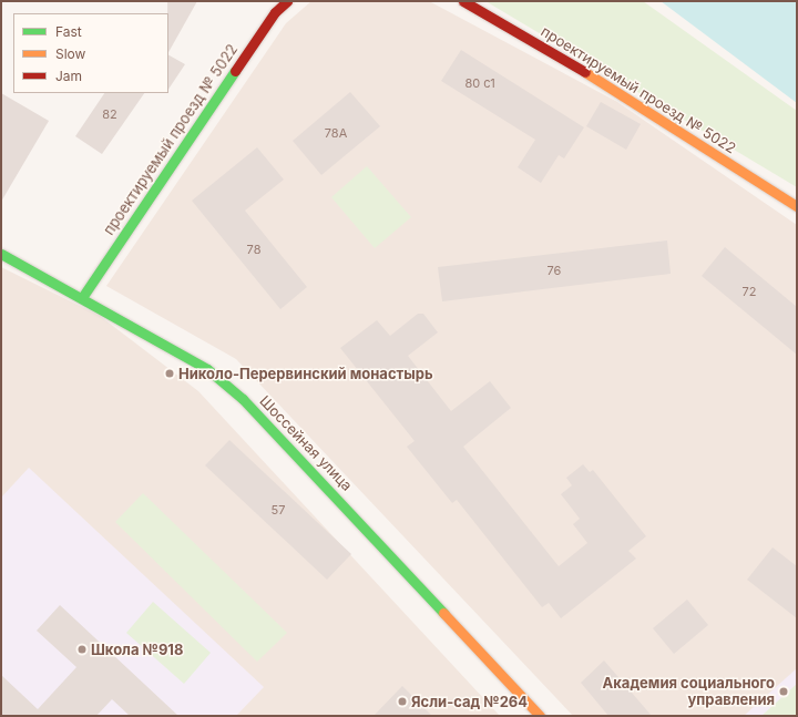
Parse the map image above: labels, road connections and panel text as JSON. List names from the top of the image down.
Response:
{
  "streets": {
    "street": ["проектируемый проезд № 5022", "Шоссейная улица"]
  },
  "crossings": [
    ["проектируемый проезд № 5022", "Шоссейная улица"]
  ],
  "places": [
    "Николо-Перервинский монастырь",
    "Школа №918",
    "Академия социального управления",
    "Ясли-сад №264"
  ],
  "house_numbers": [
    "80 с1",
    "82",
    "78А",
    "78",
    "76",
    "72",
    "57"
  ],
  "legend": ["Fast", "Slow", "Jam"]
}
